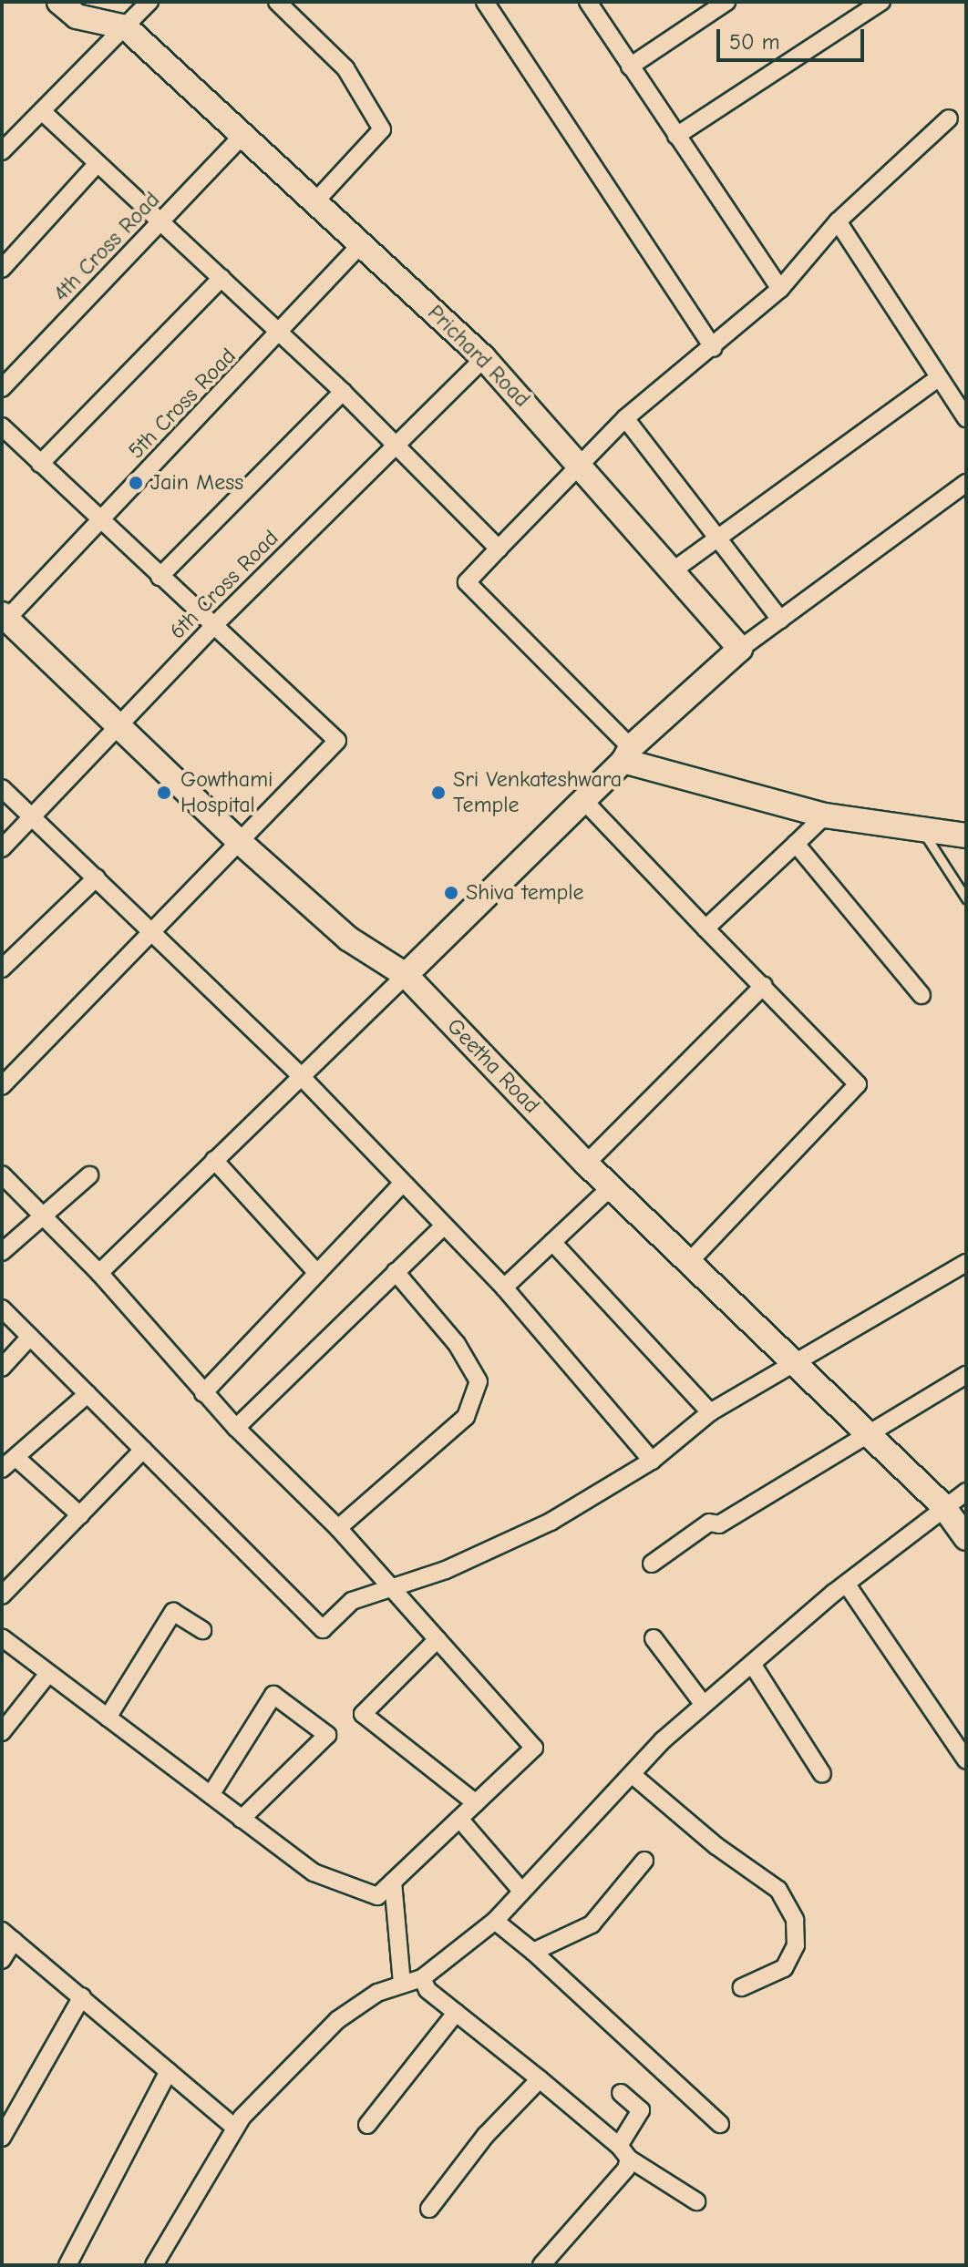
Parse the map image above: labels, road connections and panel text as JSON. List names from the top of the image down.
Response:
{
  "streets": {
    "street": [
      "4th Cross Road",
      "Prichard Road",
      "5th Cross Road",
      "6th Cross Road",
      "Geetha Road"
    ]
  },
  "crossings": [
    ["4th Cross Road", "Prichard Road"],
    ["Prichard Road", "5th Cross Road"],
    ["Prichard Road", "6th Cross Road"],
    ["5th Cross Road", "Geetha Road"],
    ["6th Cross Road", "Geetha Road"]
  ],
  "places": [
    "Jain Mess",
    "Gowthami Hospital",
    "Sri Venkateshwara Temple",
    "Shiva temple"
  ],
  "scale_bar": "50 m"
}
